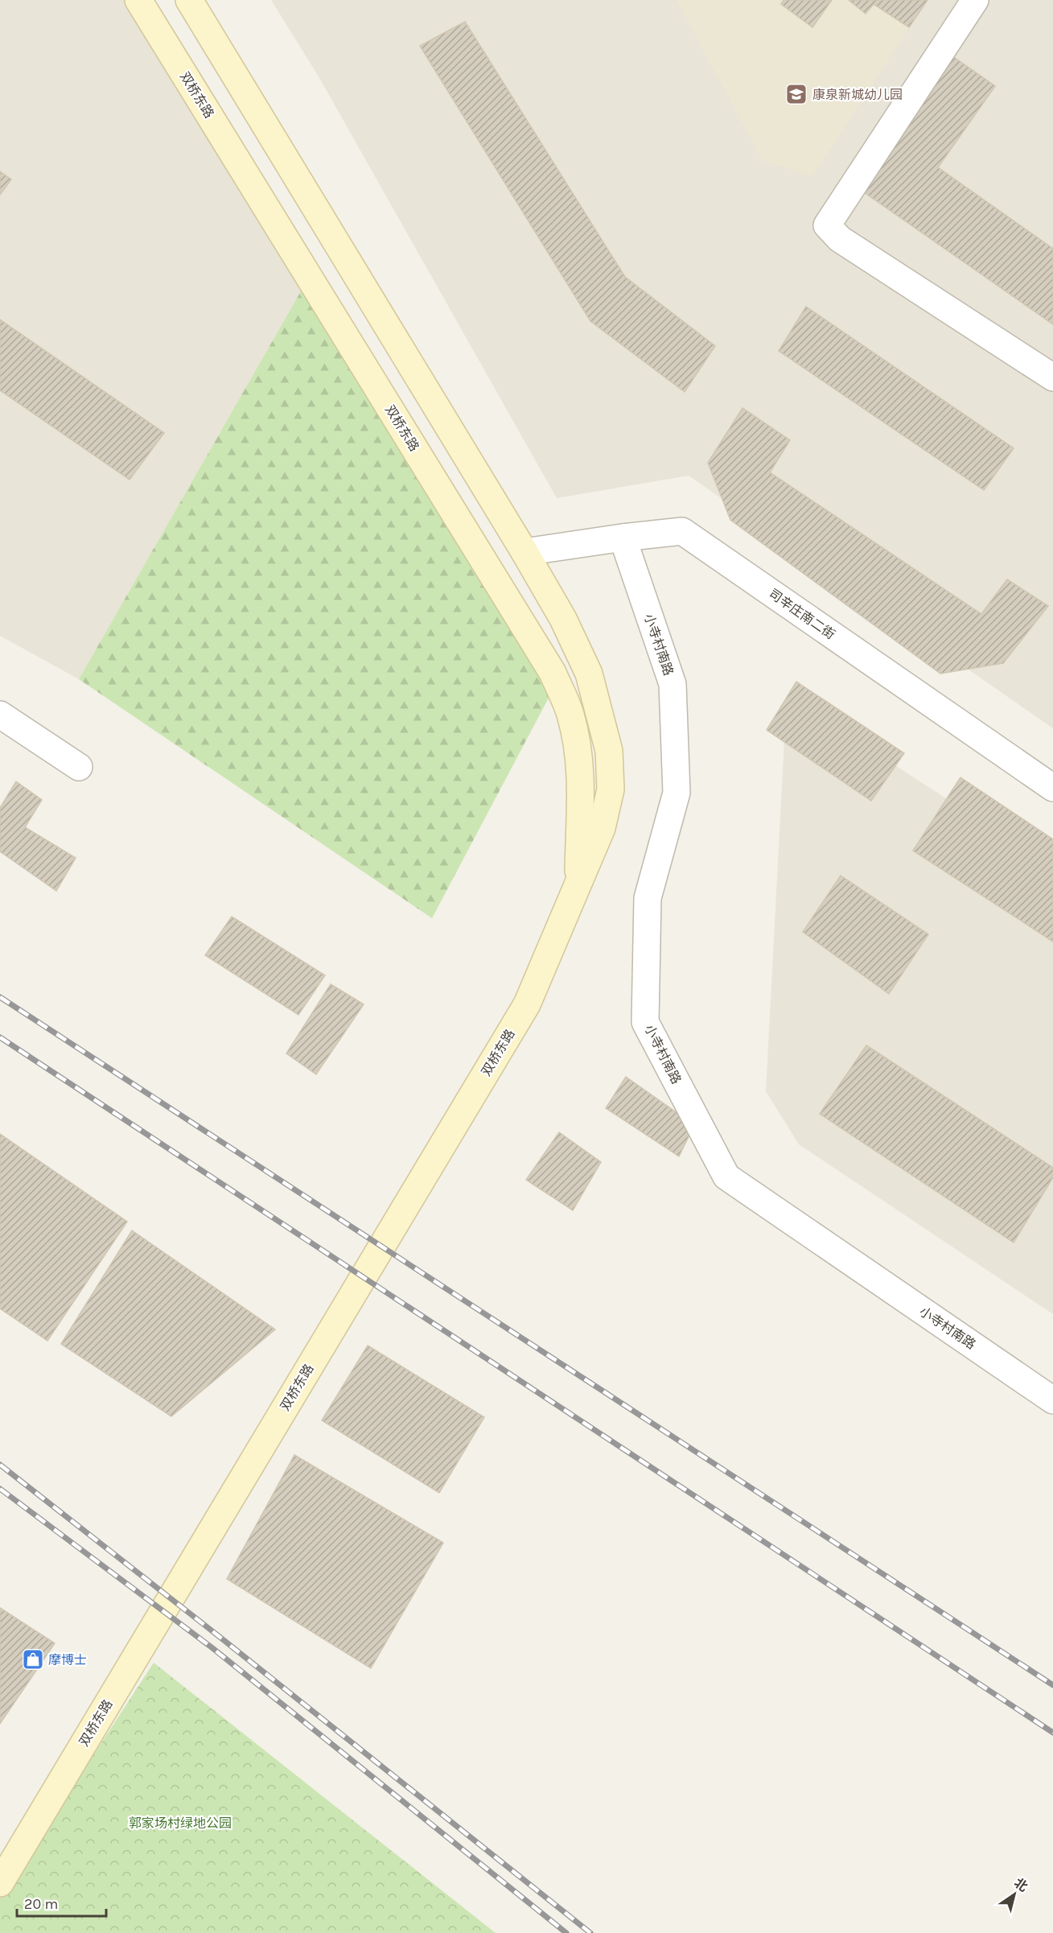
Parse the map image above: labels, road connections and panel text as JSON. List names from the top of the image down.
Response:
{
  "streets": {
    "street": ["双桥东路", "司辛庄南二街", "小寺村南路"]
  },
  "crossings": [
    ["双桥东路", "司辛庄南二街"],
    ["司辛庄南二街", "小寺村南路"]
  ],
  "parks": ["郭家场村绿地公园"],
  "places": {
    "school or university": ["康泉新城幼儿园"],
    "shop": ["摩博士"]
  },
  "scale_bar": "20 m",
  "north": "top right"
}
